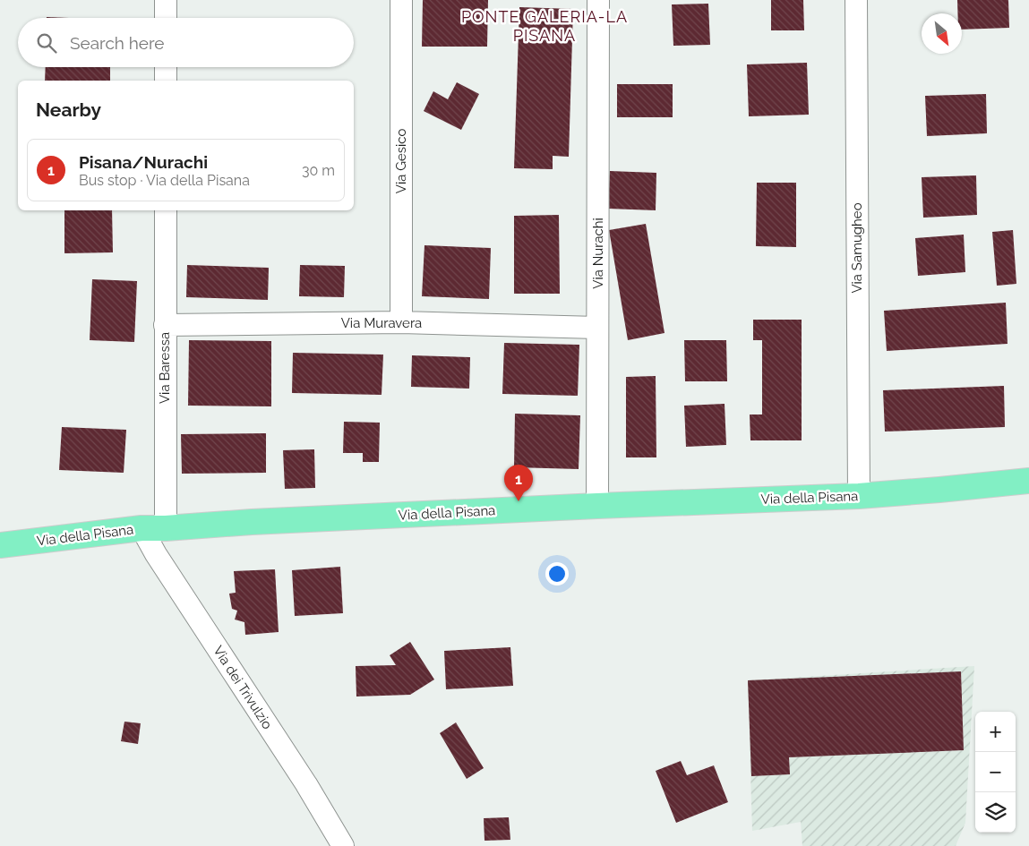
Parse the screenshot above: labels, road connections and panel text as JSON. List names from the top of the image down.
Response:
{
  "streets": {
    "main road": ["Via della Pisana"],
    "street": [
      "Via Gesico",
      "Via Samugheo",
      "Via Nurachi",
      "Via Muravera",
      "Via Baressa",
      "Via dei Trivulzio"
    ]
  },
  "crossings": [
    ["Via Gesico", "Via Muravera"],
    ["Via Samugheo", "Via della Pisana"],
    ["Via Nurachi", "Via Muravera"],
    ["Via Nurachi", "Via della Pisana"],
    ["Via Muravera", "Via Baressa"],
    ["Via Baressa", "Via della Pisana"],
    ["Via della Pisana", "Via dei Trivulzio"]
  ],
  "districts": ["PONTE GALERIA-LA PISANA"],
  "north": "bottom right",
  "page": {
    "search": "Search here",
    "heading": "Nearby",
    "list": [
      {
        "mark": "1",
        "name": "Pisana/Nurachi",
        "note": "Bus stop · Via della Pisana",
        "value": "30 m"
      }
    ],
    "pins": "1",
    "map_buttons": ["+", "−"]
  }
}
